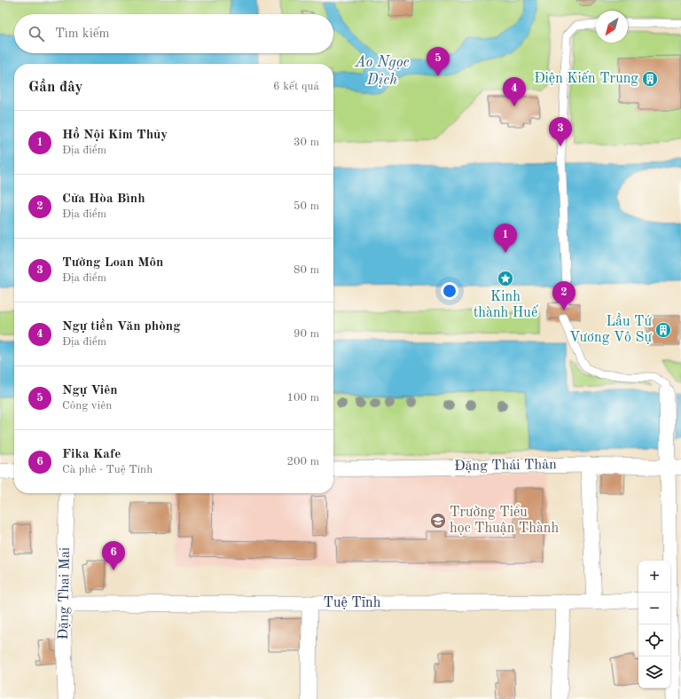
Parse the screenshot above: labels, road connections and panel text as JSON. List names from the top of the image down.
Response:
{
  "streets": {
    "street": ["Đặng Thái Thân", "Đặng Thai Mai", "Tuệ Tĩnh"]
  },
  "crossings": [
    ["Đặng Thai Mai", "Tuệ Tĩnh"]
  ],
  "water": ["Ao Ngọc Dịch"],
  "places": {
    "building": ["Điện Kiến Trung", "Lầu Tứ Vương Vô Sự"],
    "place": ["Kinh thành Huế"],
    "school or university": ["Trường Tiểu học Thuận Thành"]
  },
  "north": "bottom left",
  "page": {
    "search": "Tìm kiếm",
    "pins": [
      "5",
      "4",
      "3",
      "1",
      "2",
      "6"
    ],
    "heading": ["Gần đây", "6 kết quả"],
    "list": [
      {
        "mark": "1",
        "name": "Hồ Nội Kim Thủy",
        "note": "Địa điểm",
        "value": "30 m"
      },
      {
        "mark": "2",
        "name": "Cửa Hòa Bình",
        "note": "Địa điểm",
        "value": "50 m"
      },
      {
        "mark": "3",
        "name": "Tường Loan Môn",
        "note": "Địa điểm",
        "value": "80 m"
      },
      {
        "mark": "4",
        "name": "Ngự tiền Văn phòng",
        "note": "Địa điểm",
        "value": "90 m"
      },
      {
        "mark": "5",
        "name": "Ngự Viên",
        "note": "Công viên",
        "value": "100 m"
      },
      {
        "mark": "6",
        "name": "Fika Kafe",
        "note": "Cà phê · Tuệ Tĩnh",
        "value": "200 m"
      }
    ],
    "map_buttons": ["+", "−"]
  }
}
